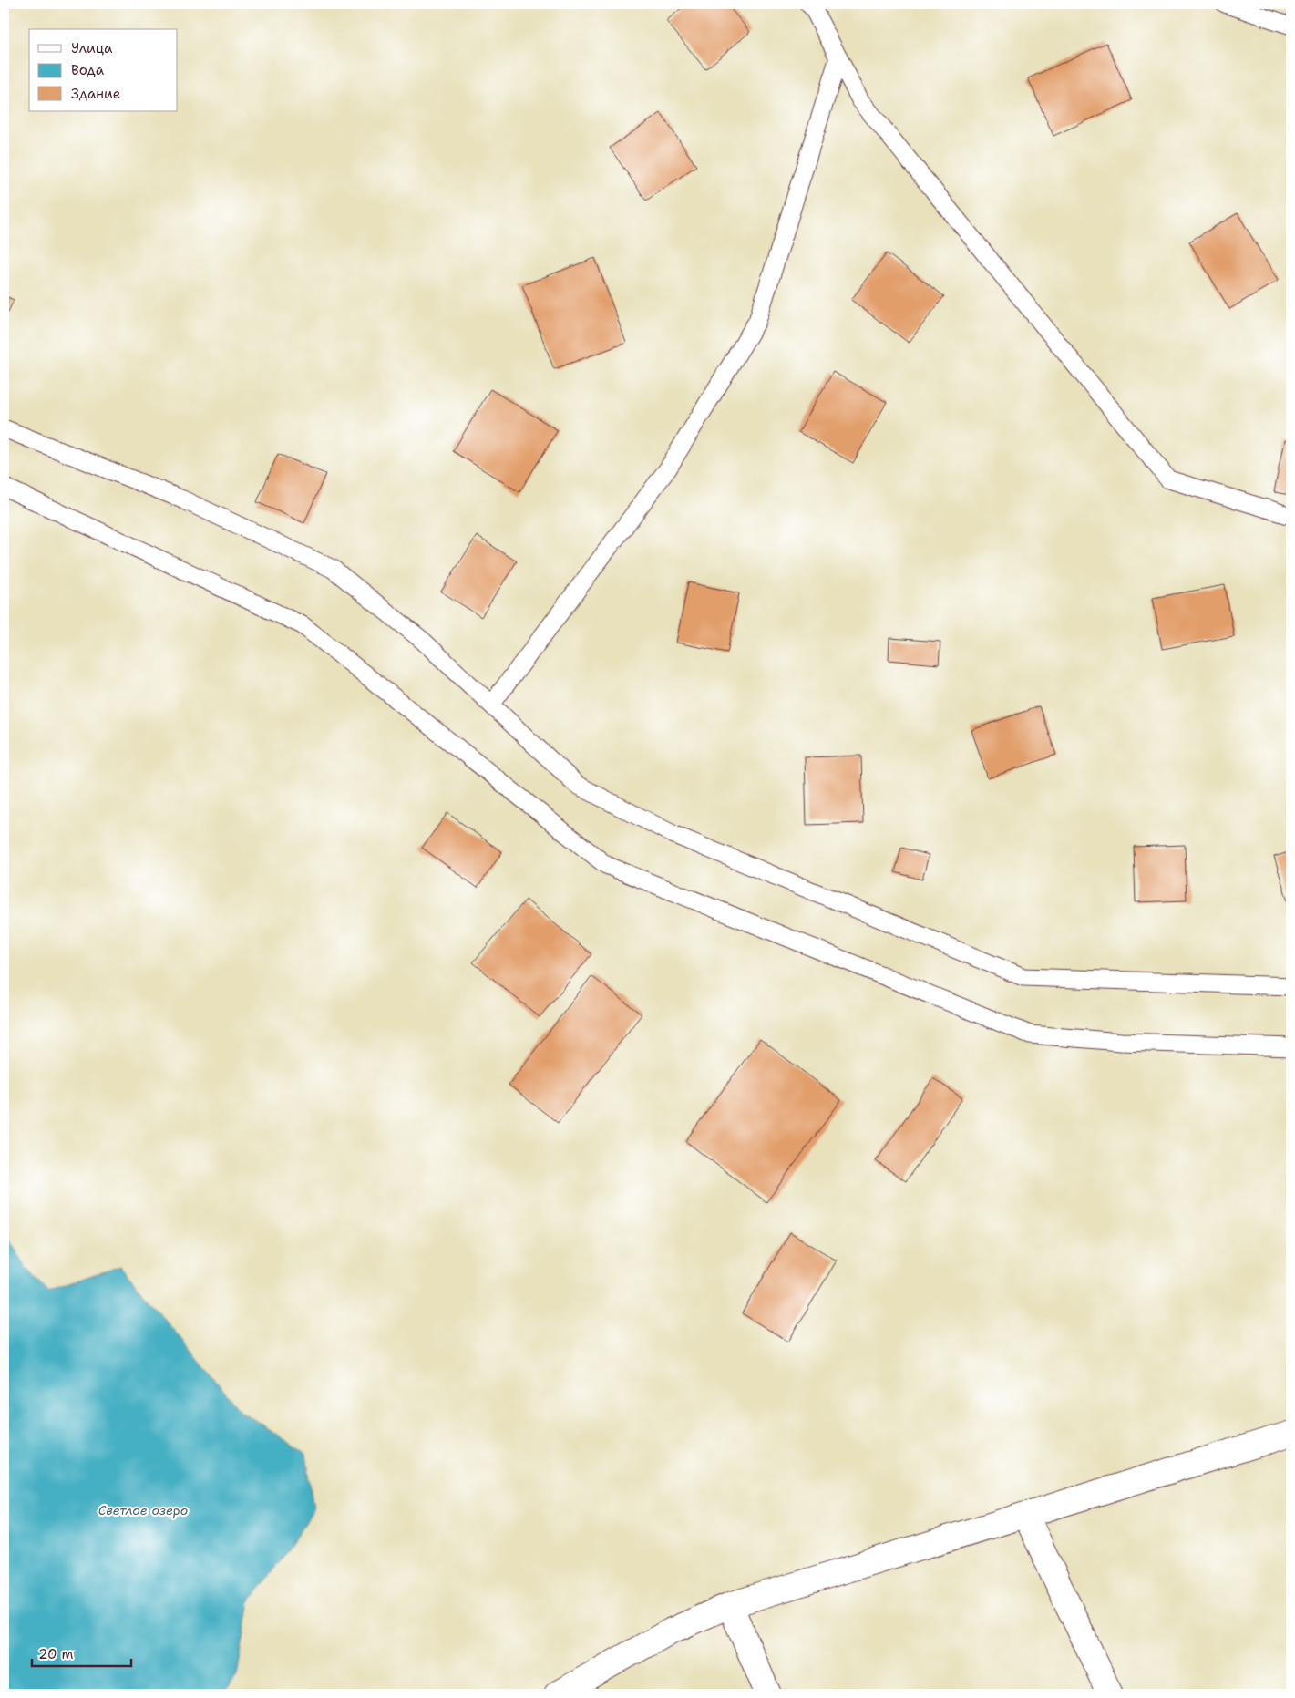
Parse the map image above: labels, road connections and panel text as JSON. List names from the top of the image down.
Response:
{
  "water": ["Светлое озеро"],
  "legend": ["Улица", "Вода", "Здание"],
  "scale_bar": "20 m"
}
